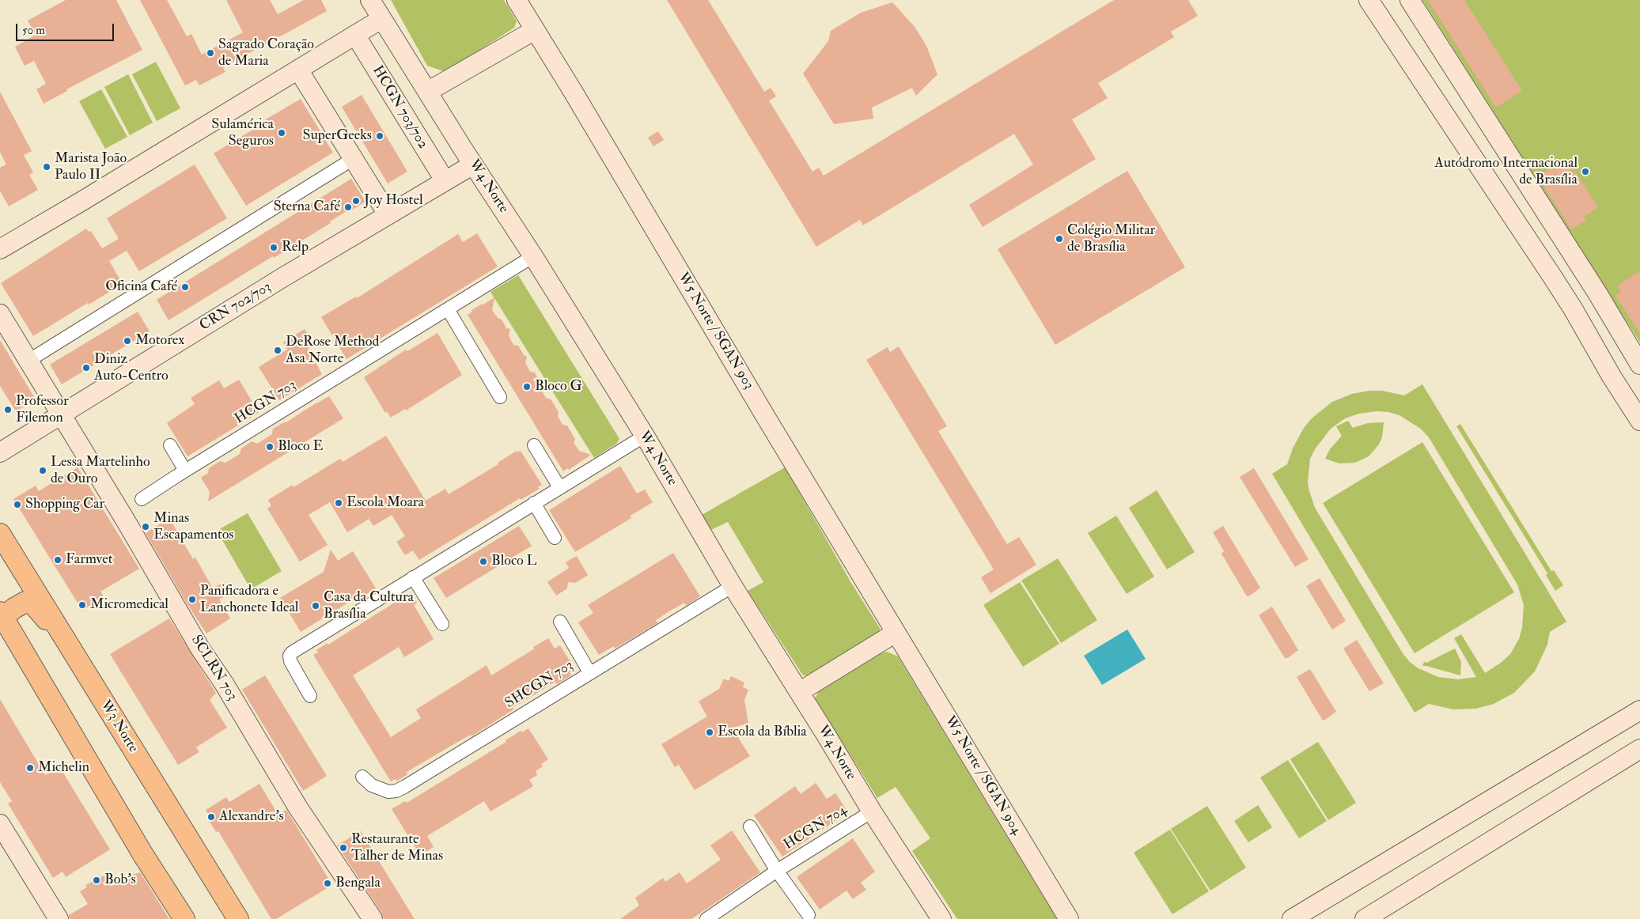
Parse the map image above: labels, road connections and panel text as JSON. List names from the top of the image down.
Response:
{
  "streets": {
    "main road": ["W3 Norte"],
    "street": [
      "HCGN 703/702",
      "W4 Norte",
      "CRN 702/703",
      "W5 Norte / SGAN 903",
      "HCGN 703",
      "SCLRN 703",
      "SHCGN 703",
      "W5 Norte / SGAN 904",
      "HCGN 704"
    ]
  },
  "crossings": [
    ["HCGN 703/702", "CRN 702/703"],
    ["W4 Norte", "CRN 702/703"],
    ["W4 Norte", "HCGN 703"],
    ["W4 Norte", "SHCGN 703"],
    ["W4 Norte", "HCGN 704"],
    ["CRN 702/703", "SCLRN 703"],
    ["W5 Norte / SGAN 903", "W5 Norte / SGAN 904"]
  ],
  "places": [
    "Sagrado Coração de Maria",
    "Sulamérica Seguros",
    "SuperGeeks",
    "Marista João Paulo II",
    "Autódromo Internacional de Brasília",
    "Joy Hostel",
    "Sterna Café",
    "Colégio Militar de Brasília",
    "Relp",
    "Oficina Café",
    "Motorex",
    "DeRose Method Asa Norte",
    "Diniz Auto-Centro",
    "Bloco G",
    "Professor Filemon",
    "Bloco E",
    "Lessa Martelinho de Ouro",
    "Escola Moara",
    "Shopping Car",
    "Minas Escapamentos",
    "Farmvet",
    "Bloco L",
    "Panificadora e Lanchonete Ideal",
    "Micromedical",
    "Casa da Cultura Brasília",
    "Escola da Bíblia",
    "Michelin",
    "Alexandre's",
    "Restaurante Talher de Minas",
    "Bob's",
    "Bengala"
  ],
  "scale_bar": "50 m"
}
